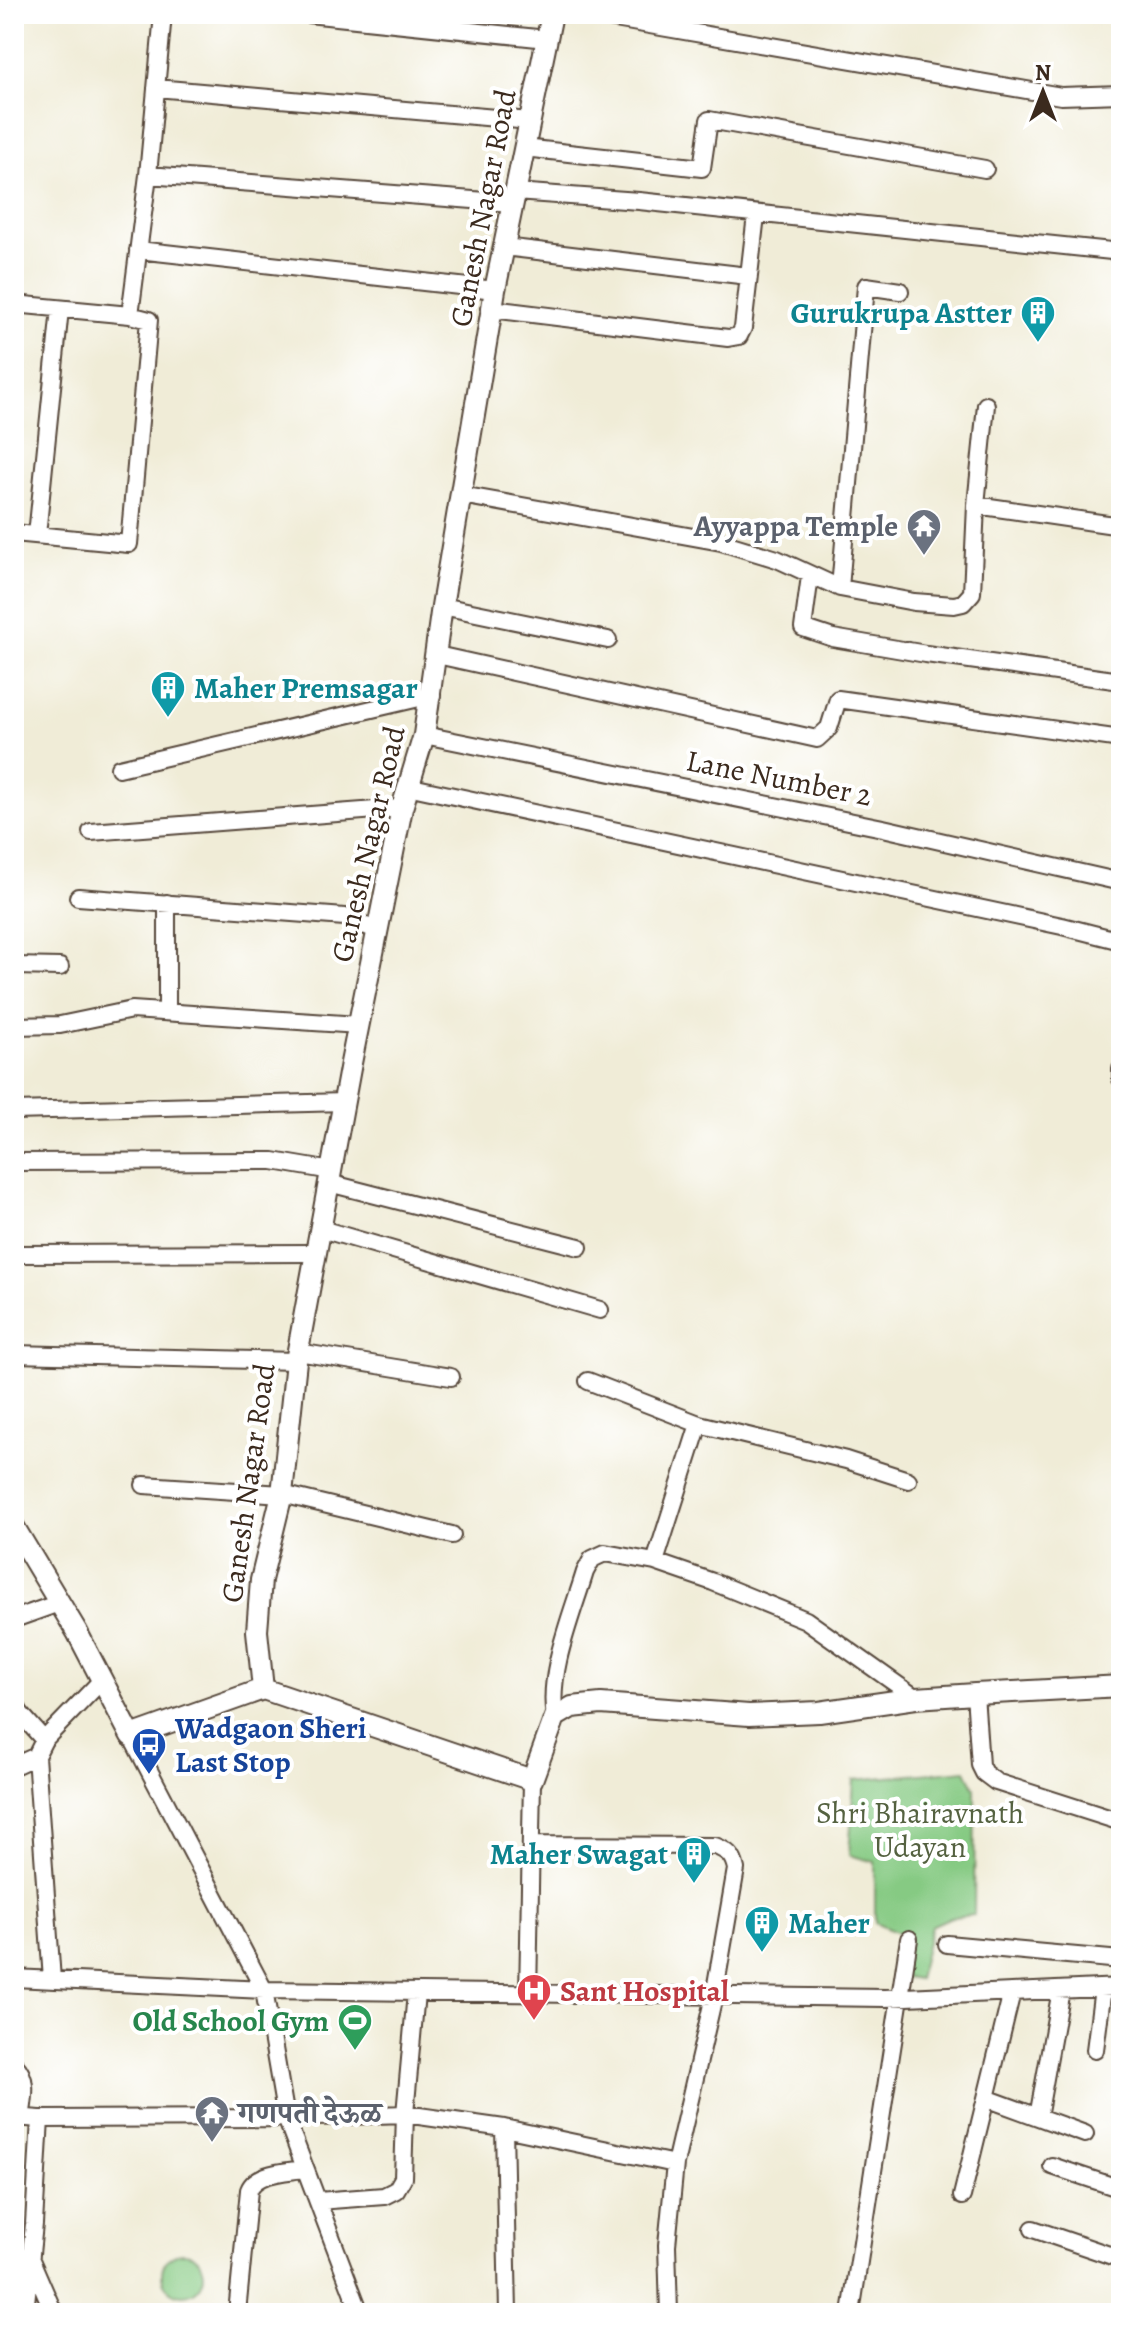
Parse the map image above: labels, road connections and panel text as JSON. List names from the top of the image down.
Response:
{
  "streets": {
    "street": ["Ganesh Nagar Road", "Lane Number 2"]
  },
  "crossings": [
    ["Ganesh Nagar Road", "Lane Number 2"]
  ],
  "parks": ["Shri Bhairavnath Udayan"],
  "places": {
    "building": [
      "Gurukrupa Astter",
      "Maher Premsagar",
      "Maher Swagat",
      "Maher"
    ],
    "temple": ["Ayyappa Temple", "गणपती देऊळ"],
    "bus stop": ["Wadgaon Sheri Last Stop"],
    "hospital": ["Sant Hospital"],
    "sports": ["Old School Gym"]
  },
  "north": "top"
}
